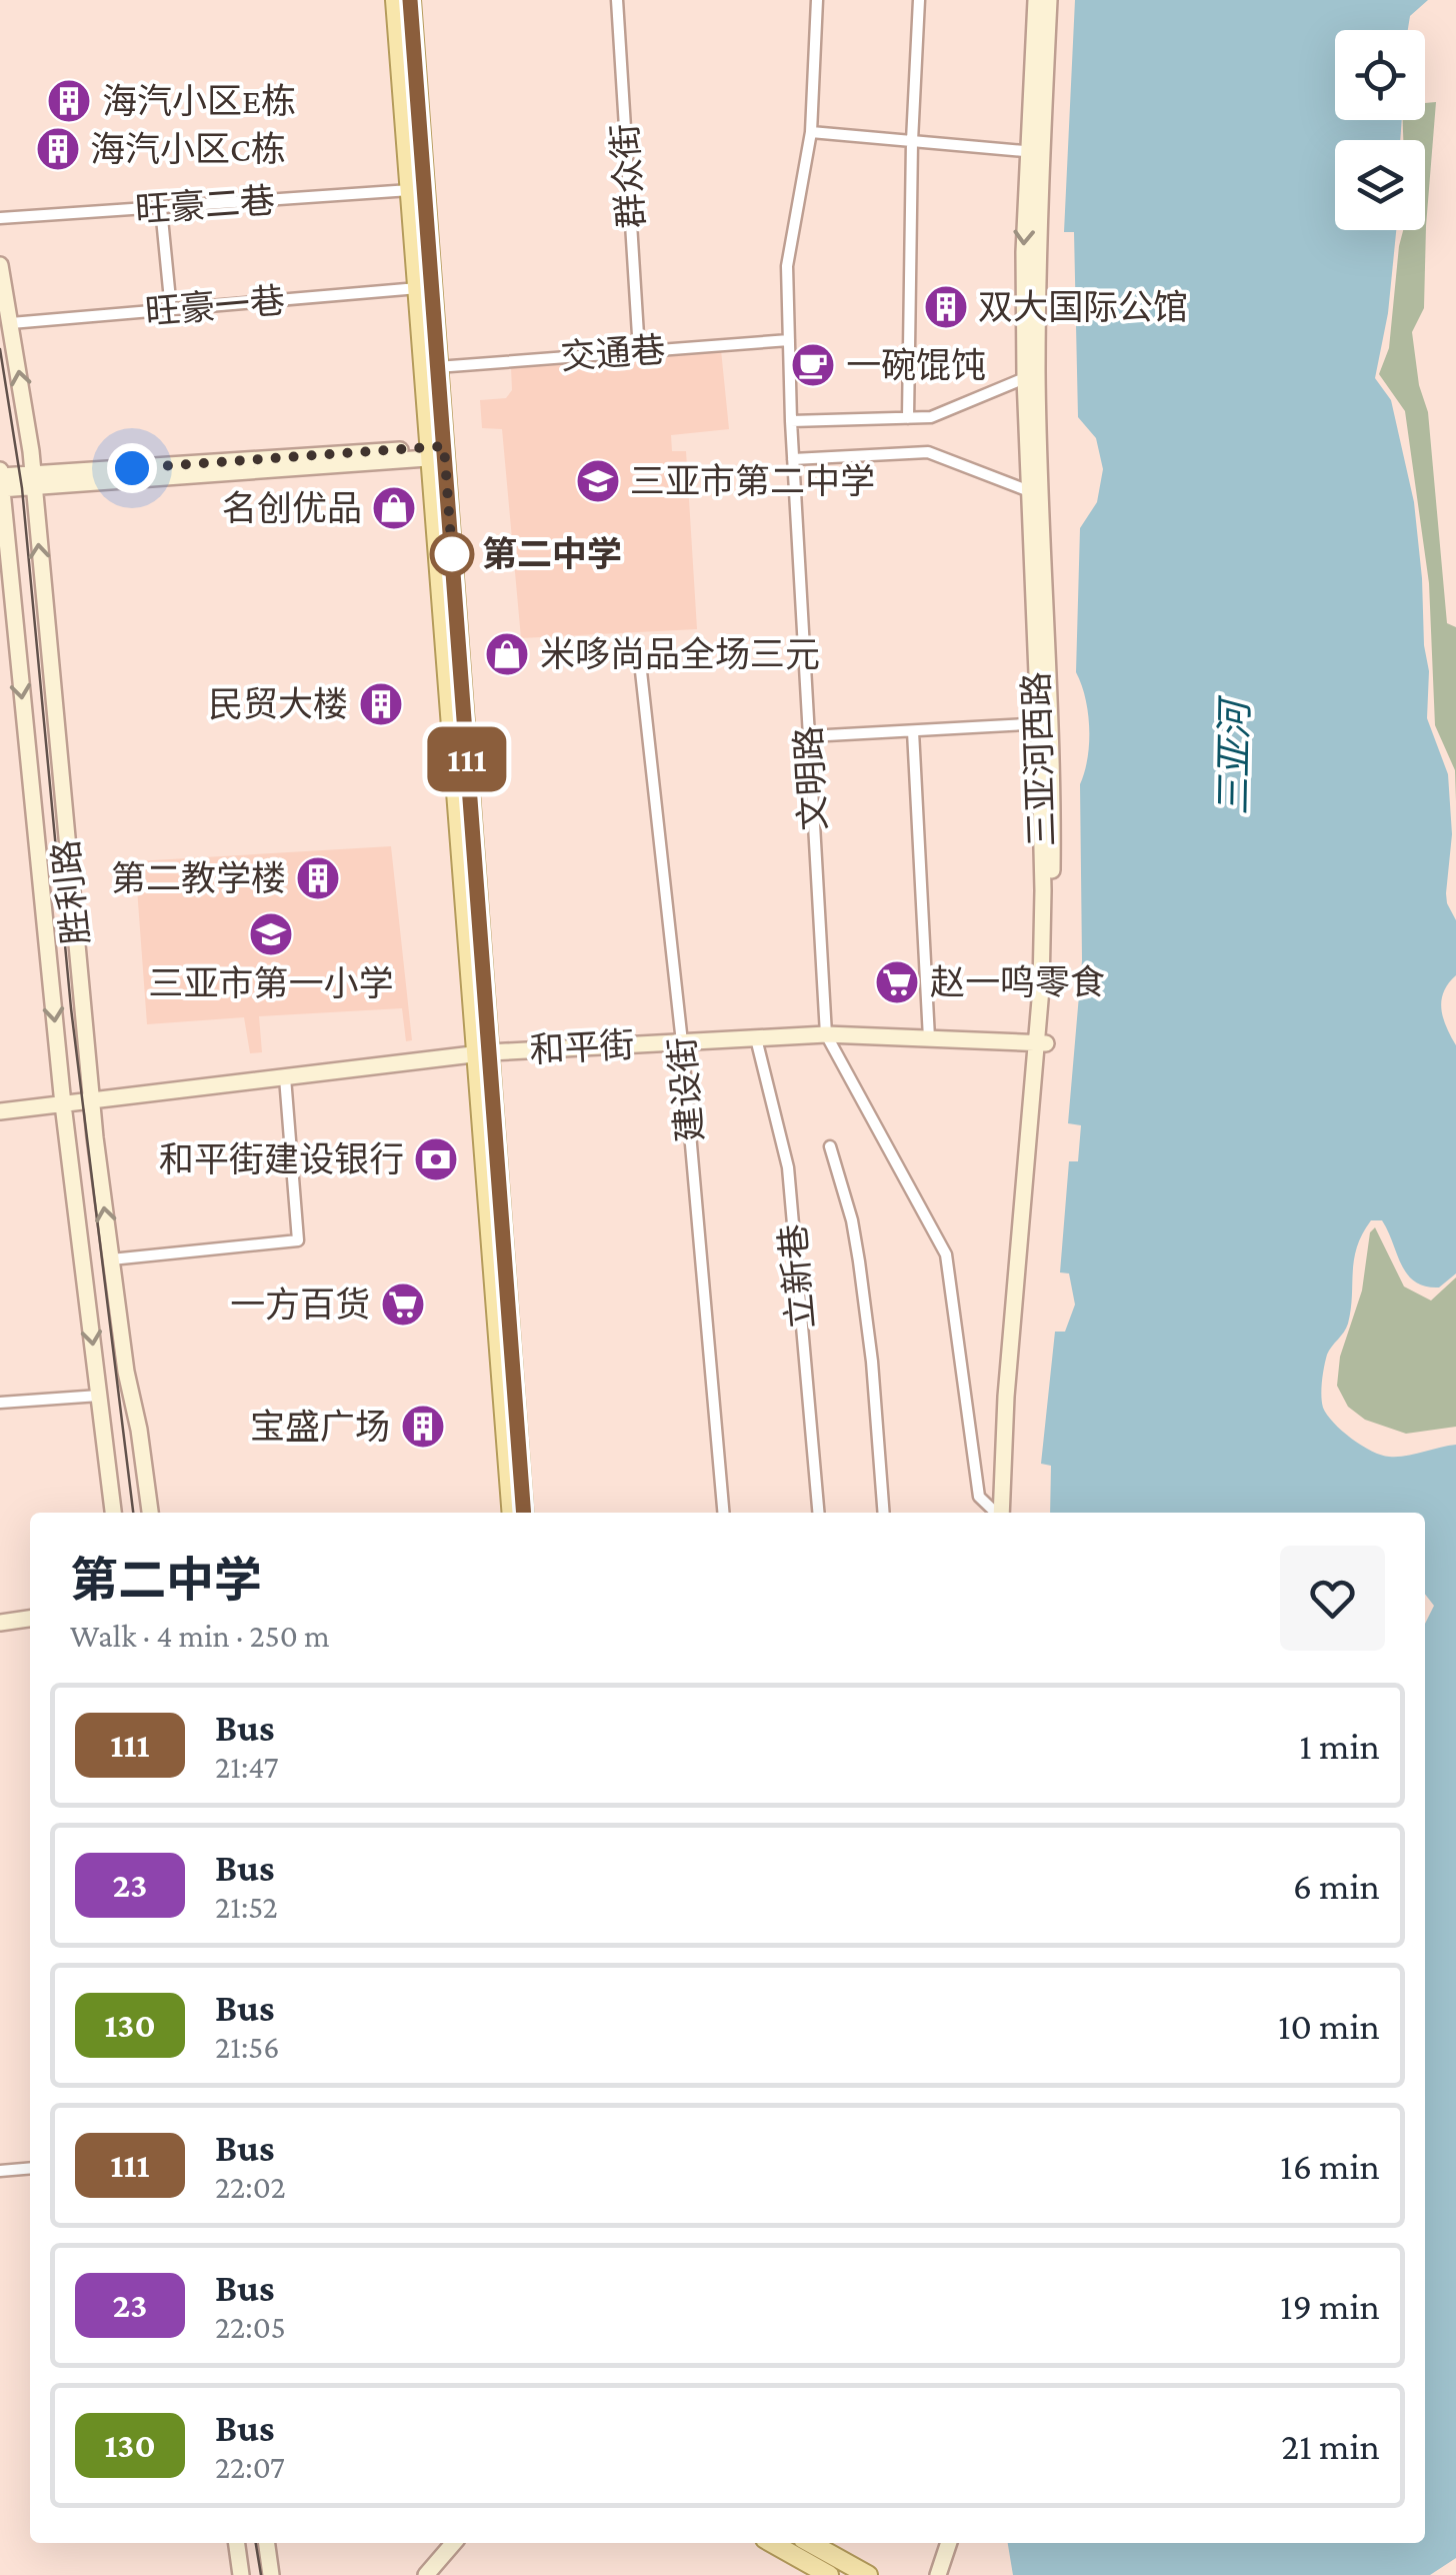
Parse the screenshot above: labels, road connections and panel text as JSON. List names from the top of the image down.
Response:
{
  "streets": {
    "main road": ["三亚河西路", "胜利路", "和平街"],
    "street": [
      "群众街",
      "旺豪二巷",
      "旺豪一巷",
      "交通巷",
      "文明路",
      "建设街",
      "立新巷"
    ]
  },
  "crossings": [
    ["群众街", "交通巷"],
    ["旺豪一巷", "胜利路"],
    ["交通巷", "文明路"],
    ["三亚河西路", "和平街"],
    ["文明路", "和平街"],
    ["胜利路", "和平街"],
    ["和平街", "建设街"],
    ["和平街", "立新巷"]
  ],
  "water": ["三亚河"],
  "places": {
    "building": [
      "海汽小区E栋",
      "海汽小区C栋",
      "双大国际公馆",
      "民贸大楼",
      "第二教学楼",
      "宝盛广场"
    ],
    "cafe": ["一碗馄饨"],
    "school or university": ["三亚市第二中学", "三亚市第一小学"],
    "shop": ["名创优品", "米哆尚品全场三元"],
    "other": ["第二中学"],
    "supermarket": ["赵一鸣零食", "一方百货"],
    "bank": ["和平街建设银行"]
  },
  "lines": ["bus line 111"],
  "page": {
    "on_map": "111",
    "heading": ["第二中学", "Walk · 4 min · 250 m"],
    "list": [
      {
        "mark": "111",
        "name": "Bus",
        "note": "21:47",
        "value": "1 min"
      },
      {
        "mark": "23",
        "name": "Bus",
        "note": "21:52",
        "value": "6 min"
      },
      {
        "mark": "130",
        "name": "Bus",
        "note": "21:56",
        "value": "10 min"
      },
      {
        "mark": "111",
        "name": "Bus",
        "note": "22:02",
        "value": "16 min"
      },
      {
        "mark": "23",
        "name": "Bus",
        "note": "22:05",
        "value": "19 min"
      },
      {
        "mark": "130",
        "name": "Bus",
        "note": "22:07",
        "value": "21 min"
      }
    ]
  }
}
